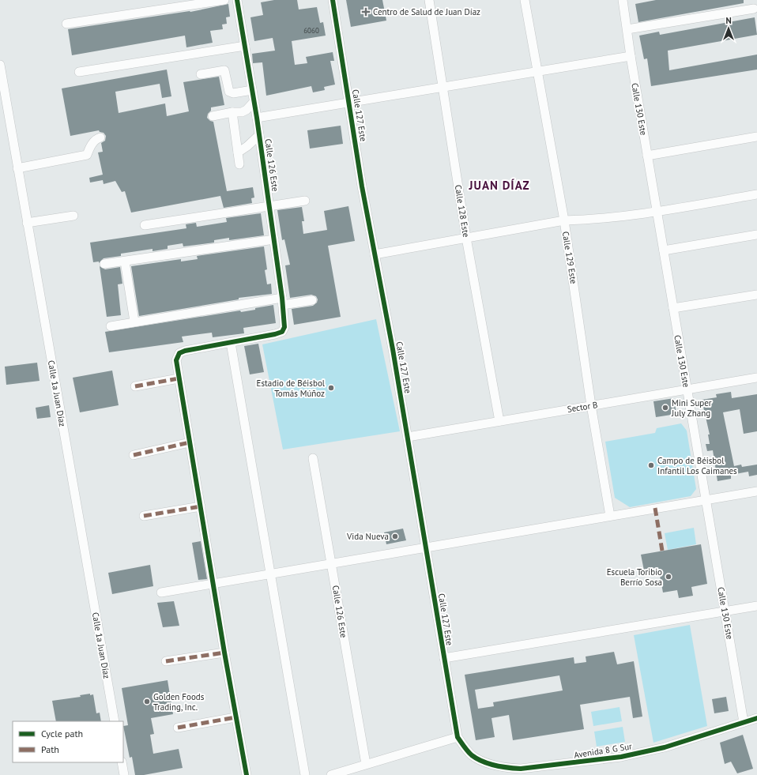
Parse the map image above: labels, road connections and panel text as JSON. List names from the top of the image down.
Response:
{
  "streets": {
    "street": [
      "Calle 130 Este",
      "Calle 127 Este",
      "Calle 126 Este",
      "Calle 128 Este",
      "Calle 129 Este",
      "Calle 1a Juan Díaz",
      "Sector B",
      "Avenida 8 G Sur"
    ]
  },
  "crossings": [
    ["Calle 130 Este", "Sector B"],
    ["Calle 130 Este", "Avenida 8 G Sur"],
    ["Calle 127 Este", "Sector B"],
    ["Calle 127 Este", "Avenida 8 G Sur"],
    ["Calle 128 Este", "Sector B"],
    ["Calle 129 Este", "Sector B"]
  ],
  "districts": ["JUAN DÍAZ"],
  "places": {
    "health": ["Centro de Salud de Juan Díaz"],
    "other": [
      "Estadio de Béisbol Tomás Múñoz",
      "Mini Super July Zhang",
      "Campo de Béisbol Infantil Los Caimanes",
      "Vida Nueva",
      "Escuela Toribio Berrío Sosa",
      "Golden Foods Trading, Inc."
    ]
  },
  "house_numbers": ["6060"],
  "legend": ["Cycle path", "Path"],
  "north": "top"
}
